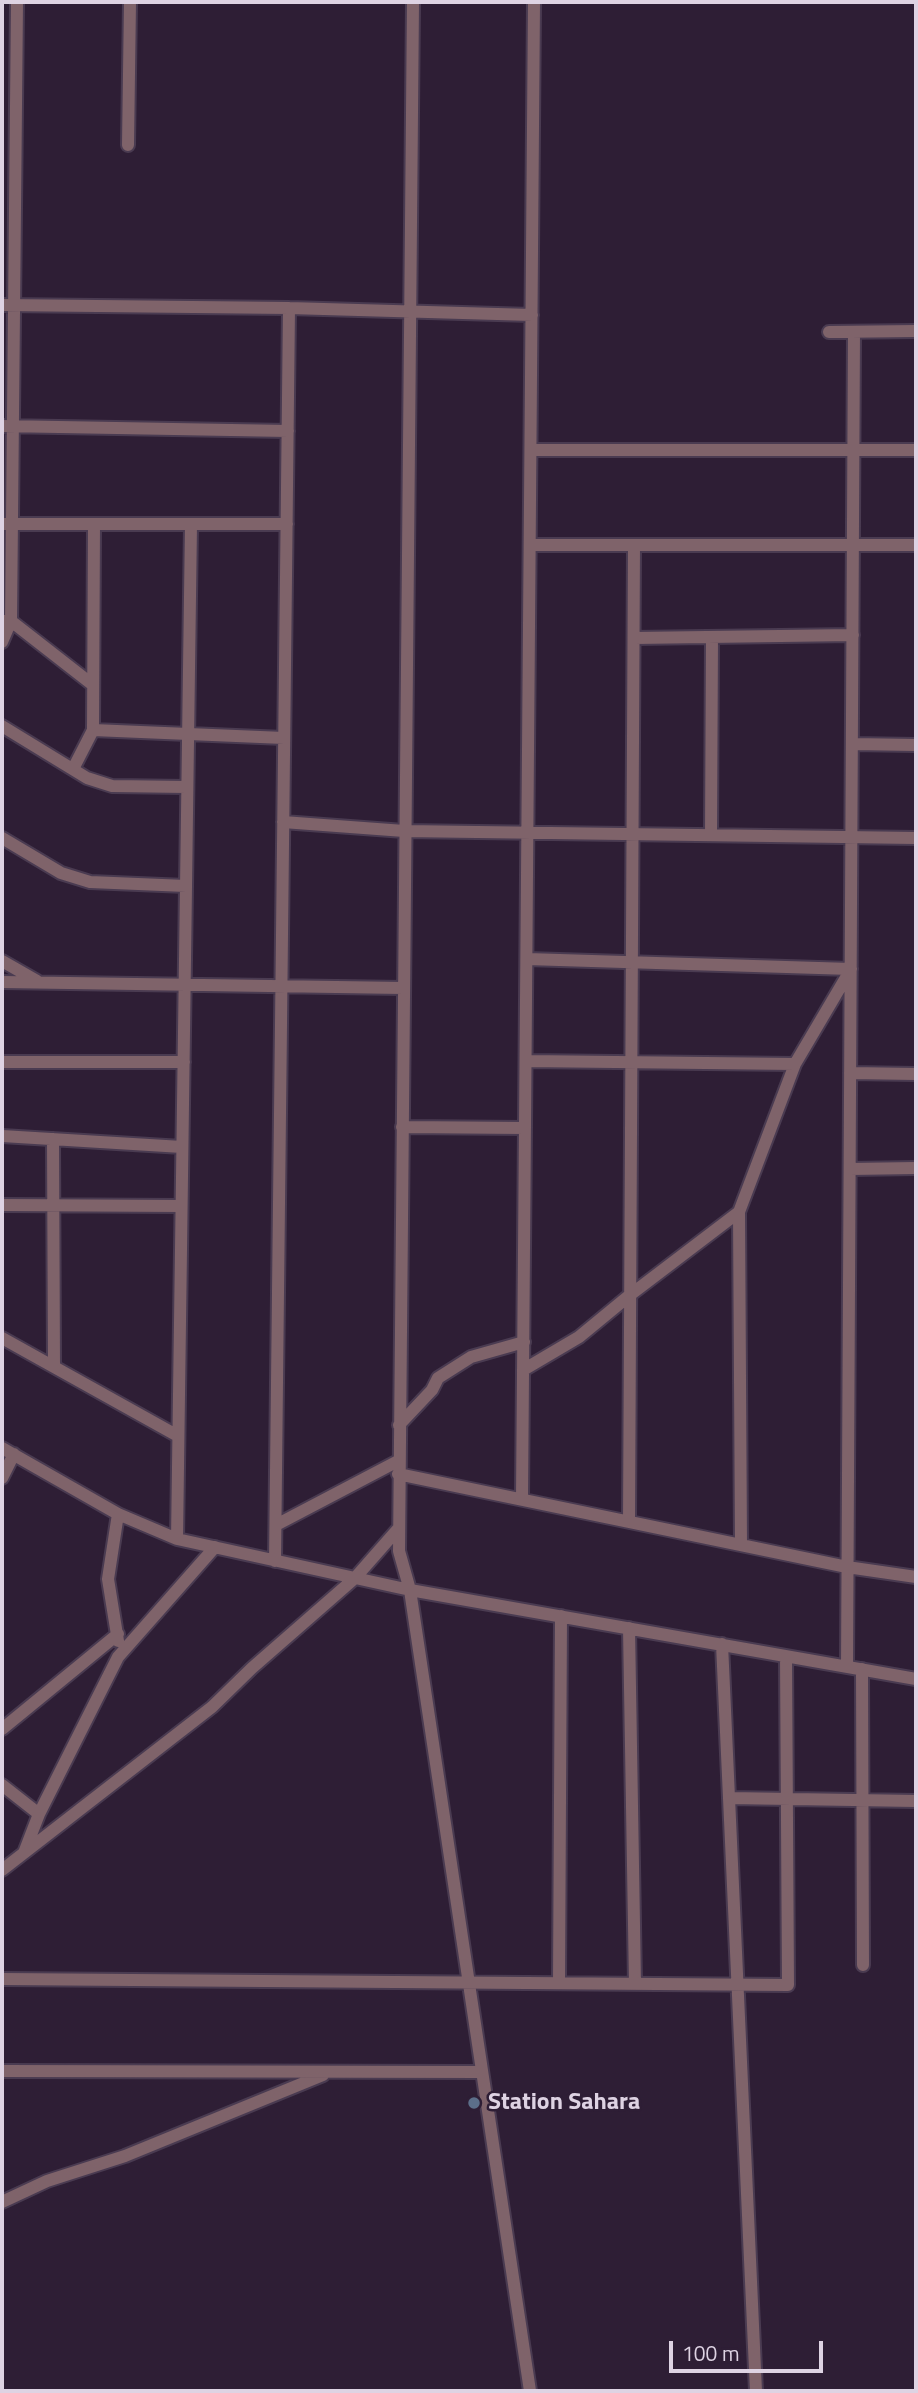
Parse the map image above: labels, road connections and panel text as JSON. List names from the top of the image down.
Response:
{
  "places": ["Station Sahara"],
  "scale_bar": "100 m"
}
